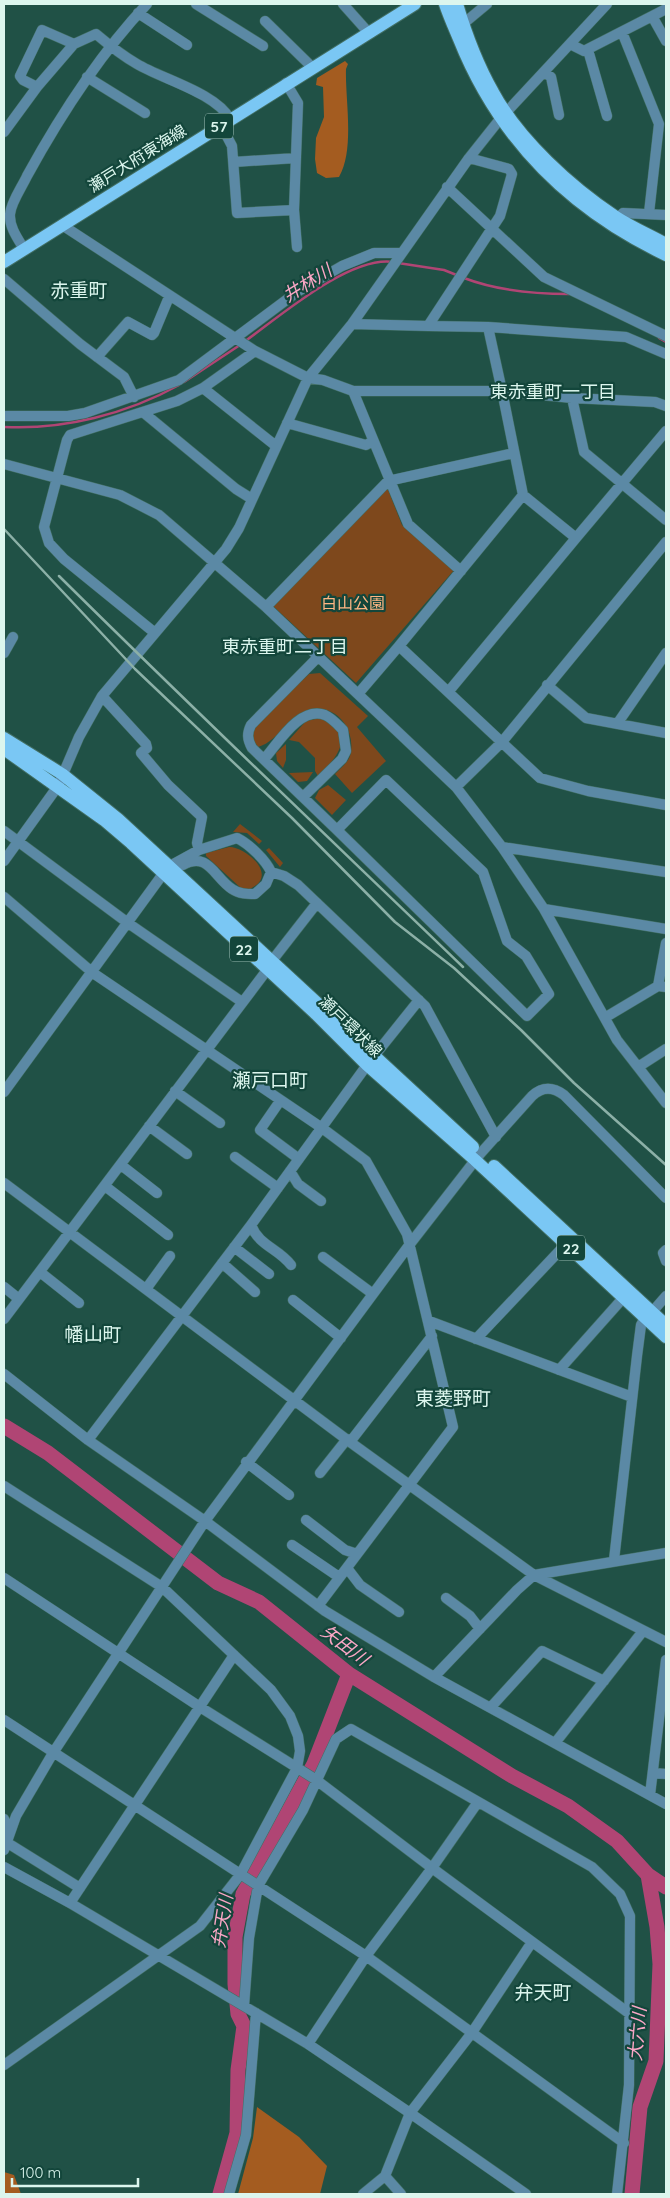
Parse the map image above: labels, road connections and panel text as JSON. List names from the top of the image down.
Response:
{
  "streets": {
    "main road": [
      "57",
      "瀬戸大府東海線",
      "22",
      "瀬戸環状線"
    ]
  },
  "districts": [
    "赤重町",
    "東赤重町一丁目",
    "東赤重町二丁目",
    "瀬戸口町",
    "幡山町",
    "東菱野町",
    "弁天町"
  ],
  "water": [
    "井林川",
    "矢田川",
    "弁天川",
    "大六川"
  ],
  "parks": ["白山公園"],
  "scale_bar": "100 m"
}
